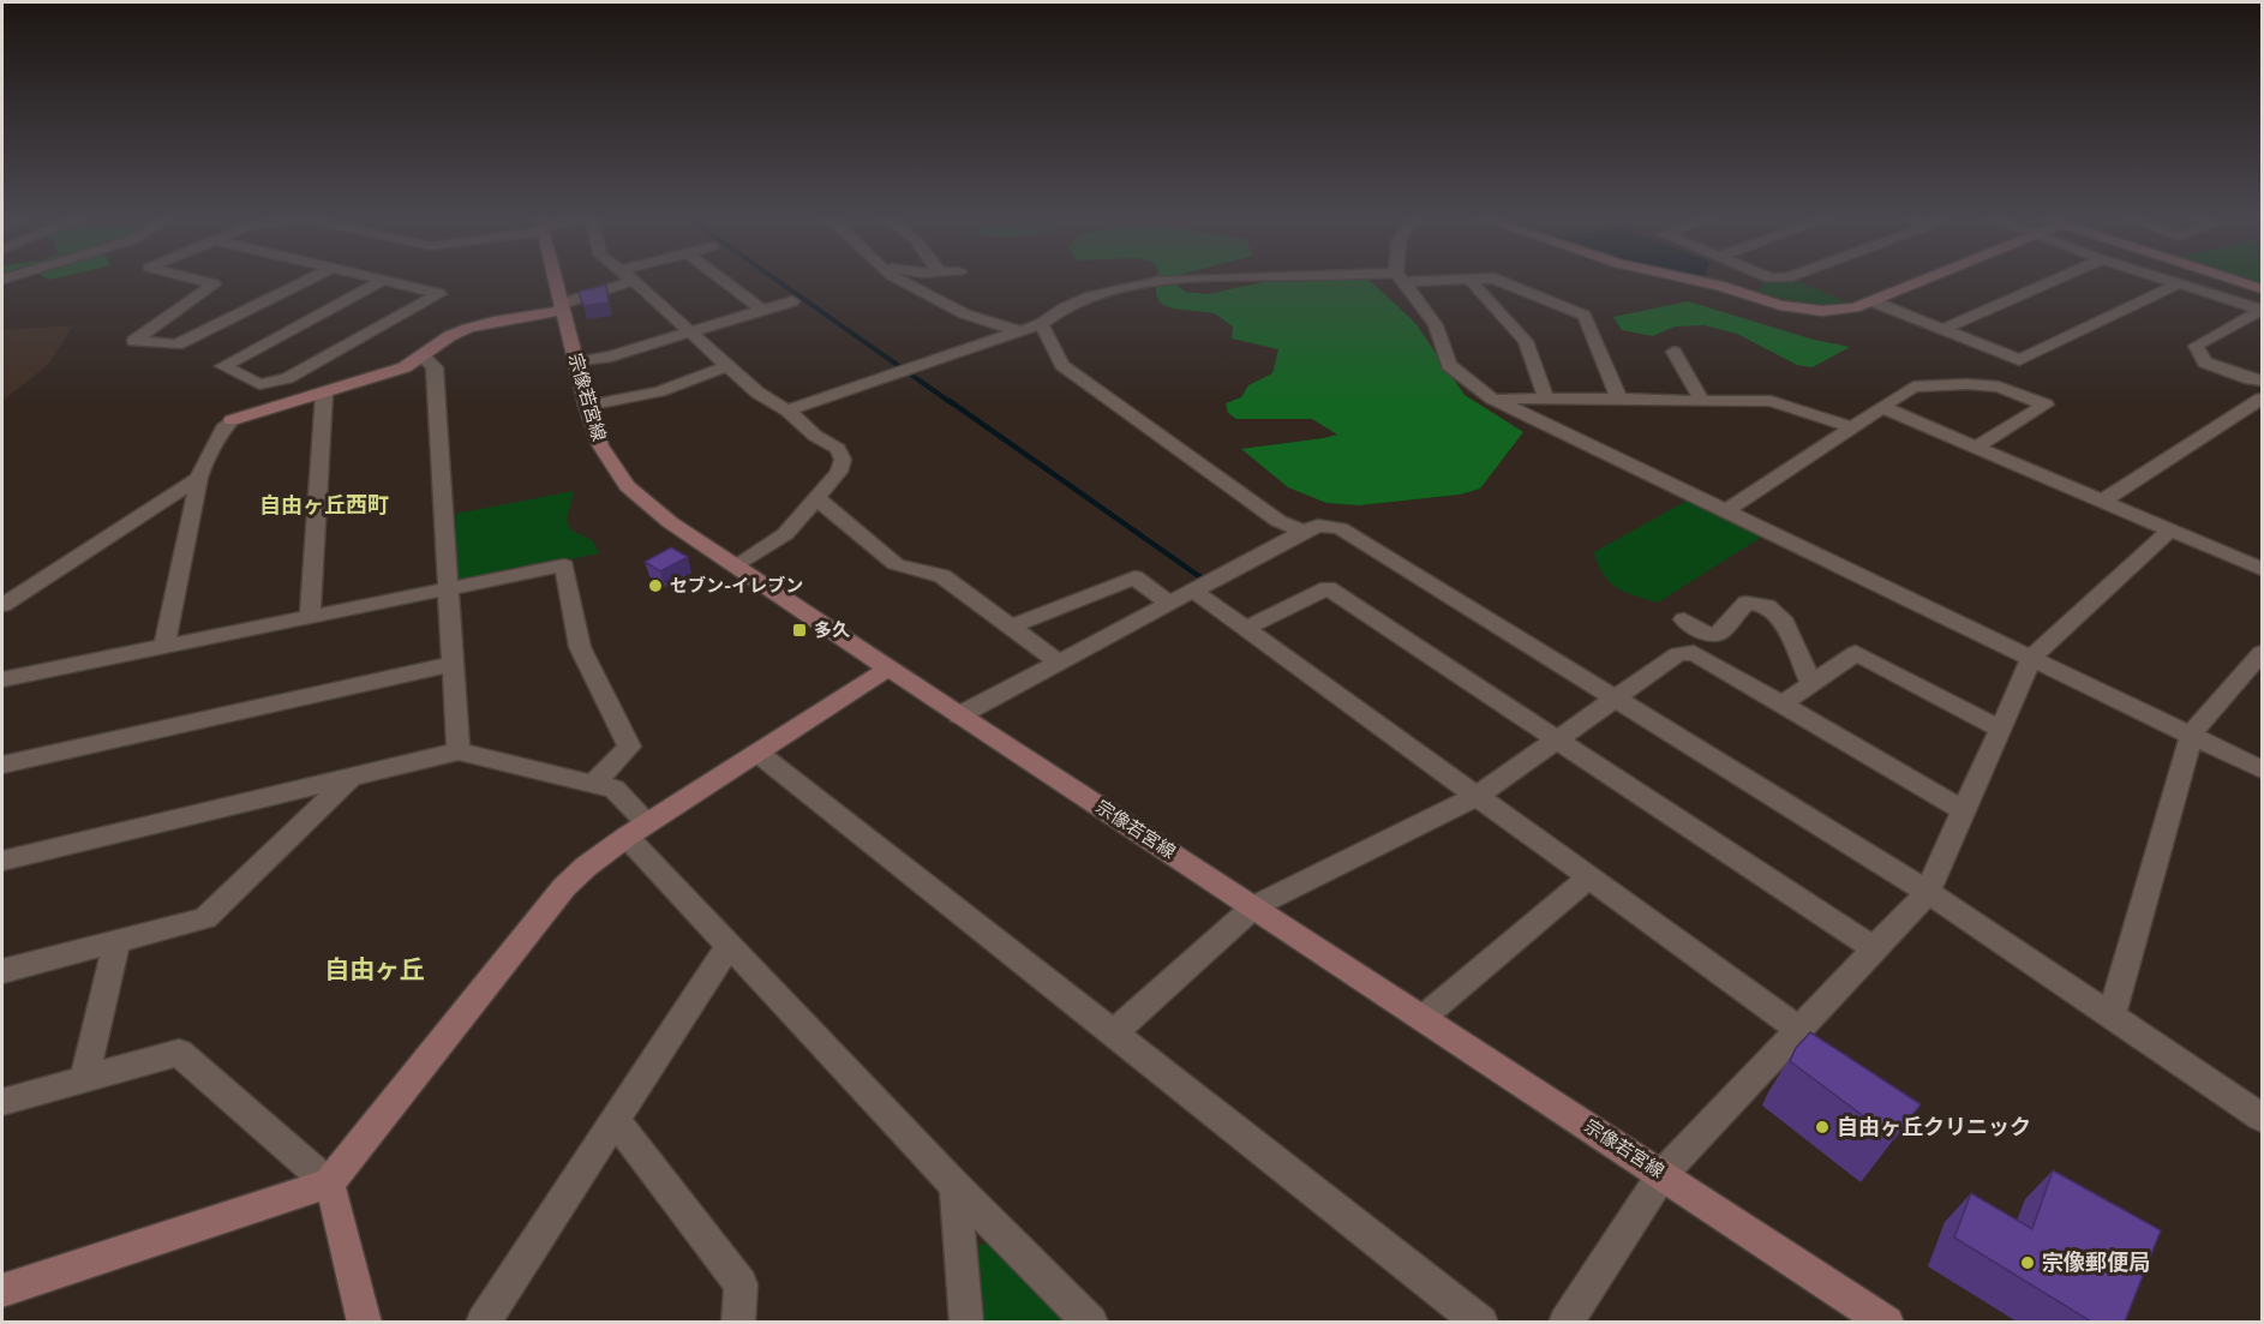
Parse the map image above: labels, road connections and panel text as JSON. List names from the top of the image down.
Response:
{
  "streets": {
    "street": ["宗像若宮線"]
  },
  "districts": ["自由ヶ丘西町", "自由ヶ丘"],
  "places": {
    "other": ["セブン-イレブン", "自由ヶ丘クリニック", "宗像郵便局"],
    "transit": ["多久"]
  }
}
